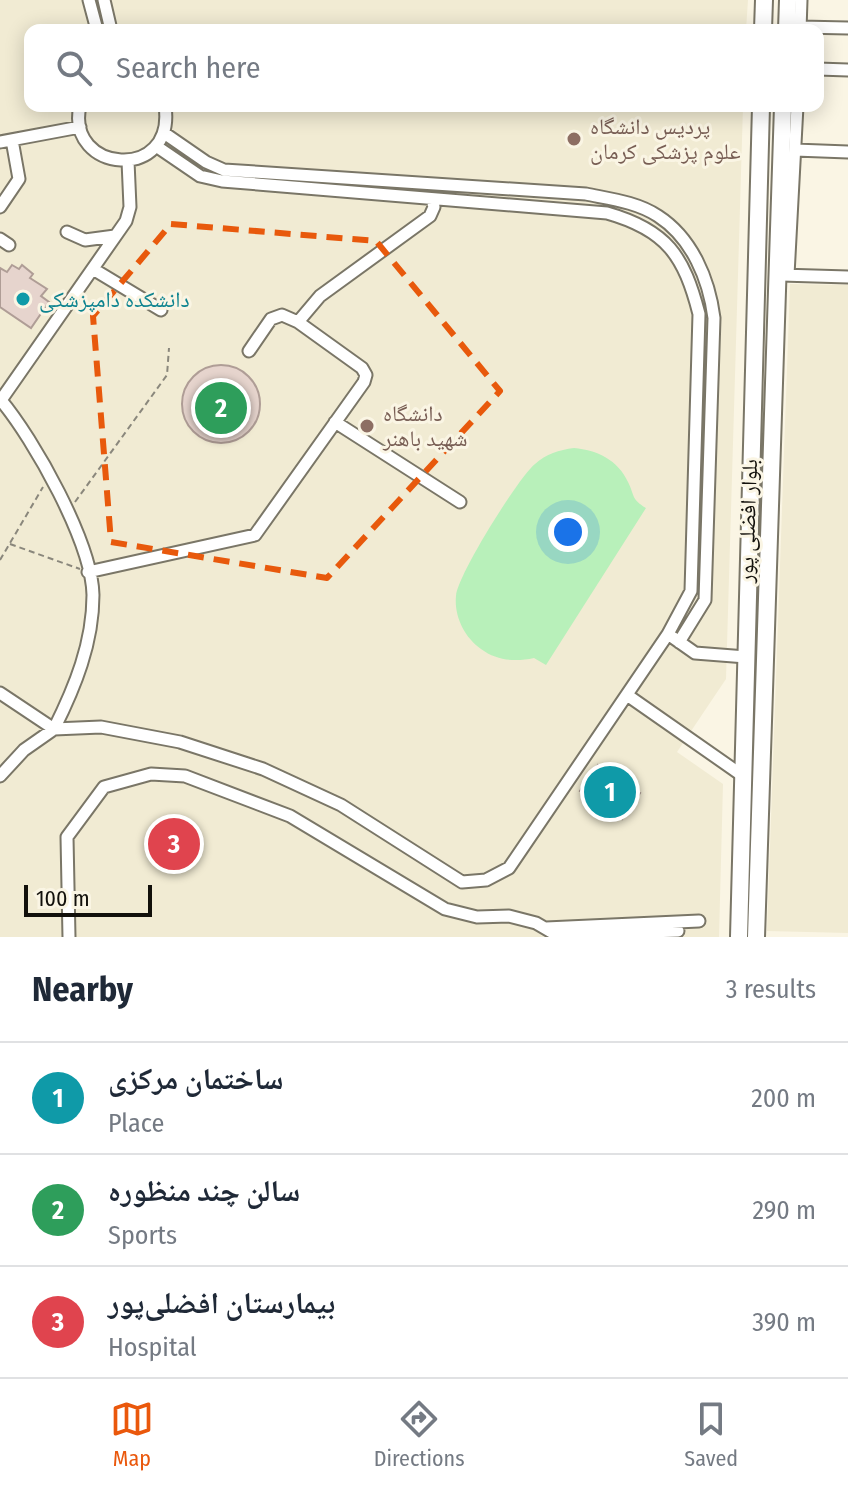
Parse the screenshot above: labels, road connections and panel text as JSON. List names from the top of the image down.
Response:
{
  "streets": {
    "highway": ["بلوار افضلی پور"]
  },
  "places": ["پردیس دانشگاه علوم پزشکی کرمان", "دانشکده دامپزشکی", "دانشگاه شهید باهنر"],
  "scale_bar": "100 m",
  "page": {
    "search": "Search here",
    "pins": ["2", "1", "3"],
    "scale": "100 m",
    "heading": ["Nearby", "3 results"],
    "list": [
      {
        "mark": "1",
        "name": "ساختمان مرکزی",
        "note": "Place",
        "value": "200 m"
      },
      {
        "mark": "2",
        "name": "سالن چند منظوره",
        "note": "Sports",
        "value": "290 m"
      },
      {
        "mark": "3",
        "name": "بیمارستان افضلی‌پور",
        "note": "Hospital",
        "value": "390 m"
      }
    ],
    "nav": ["Map", "Directions", "Saved"]
  }
}
